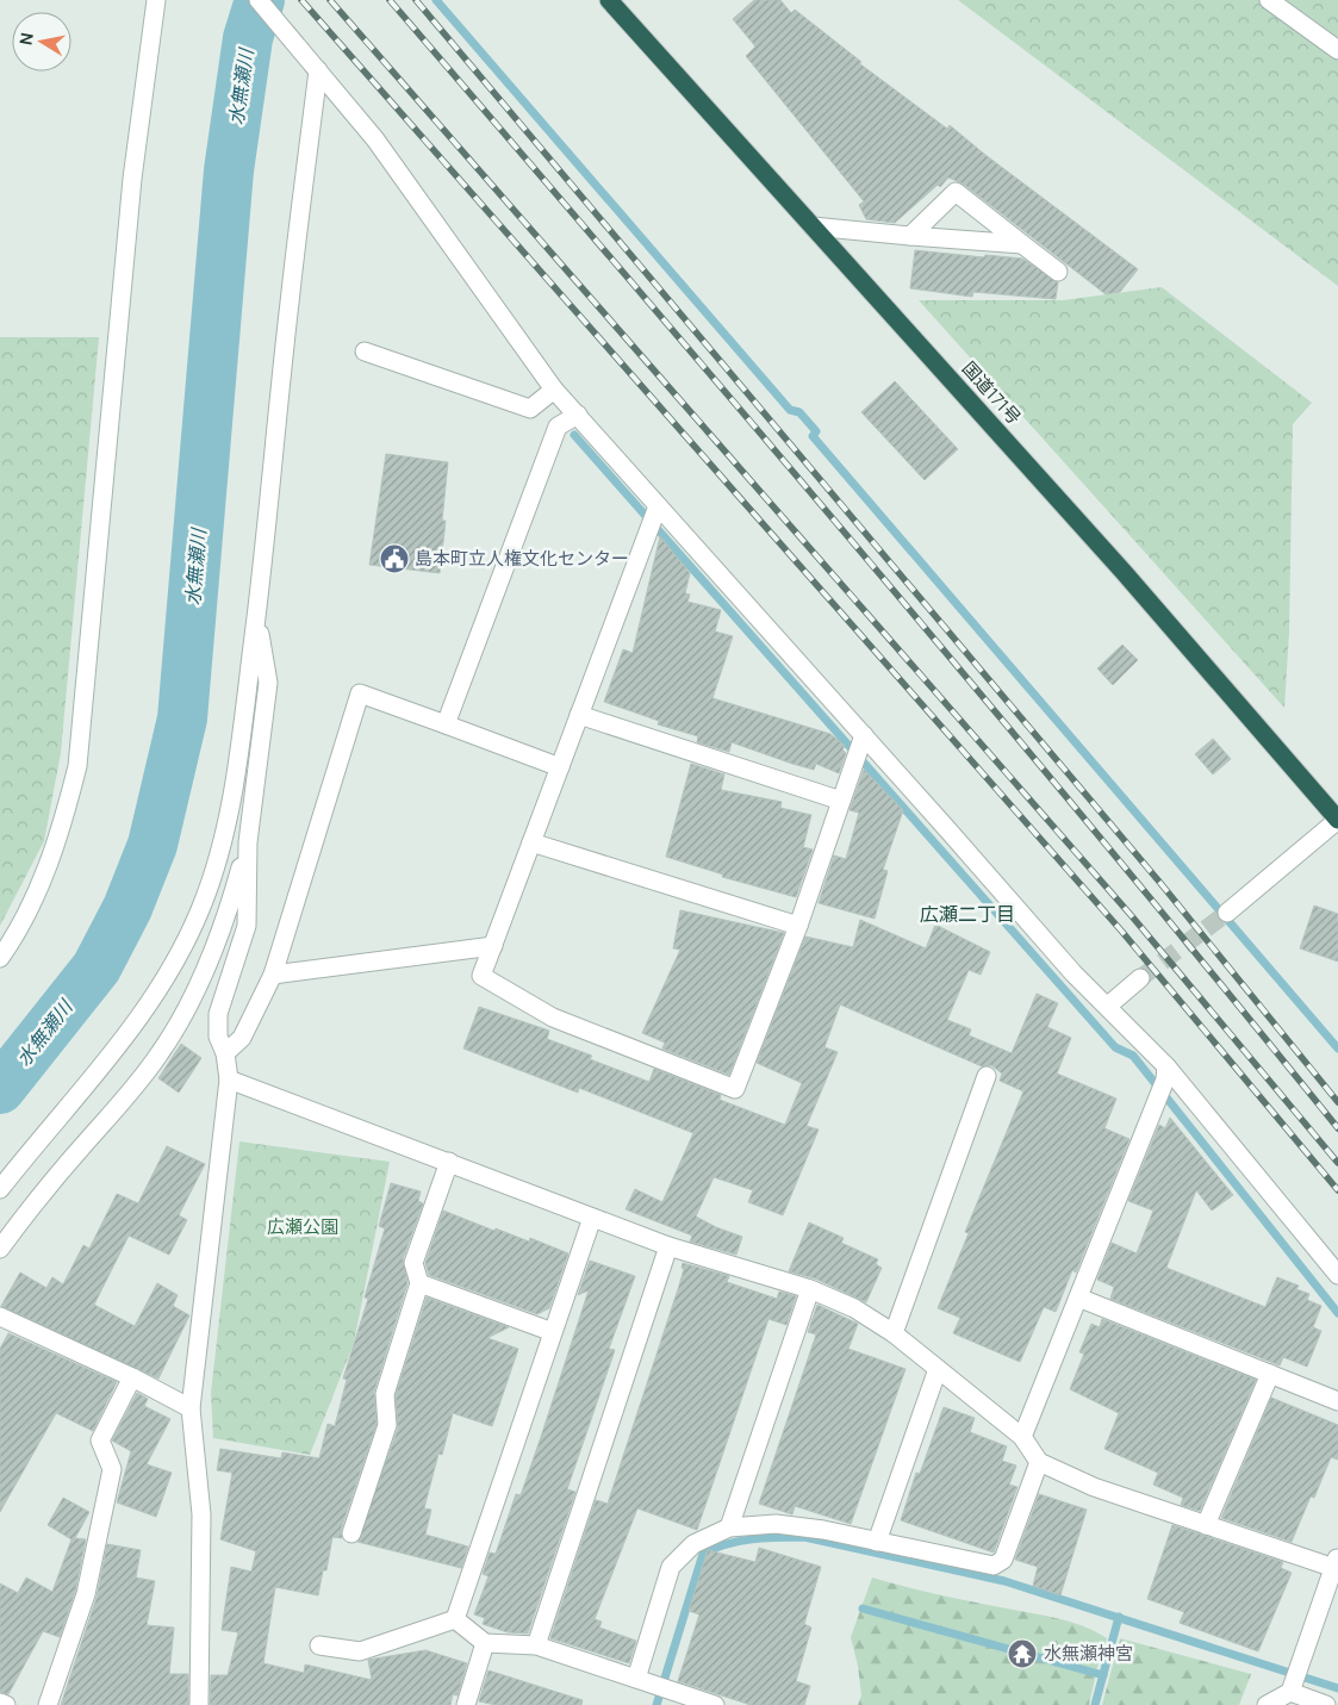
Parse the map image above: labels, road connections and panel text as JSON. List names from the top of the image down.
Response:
{
  "streets": {
    "highway": ["国道171号"]
  },
  "districts": ["広瀬二丁目"],
  "water": ["水無瀬川"],
  "parks": ["広瀬公園"],
  "places": {
    "public building": ["島本町立人権文化センター"],
    "temple": ["水無瀬神宮"]
  },
  "north": "left"
}
